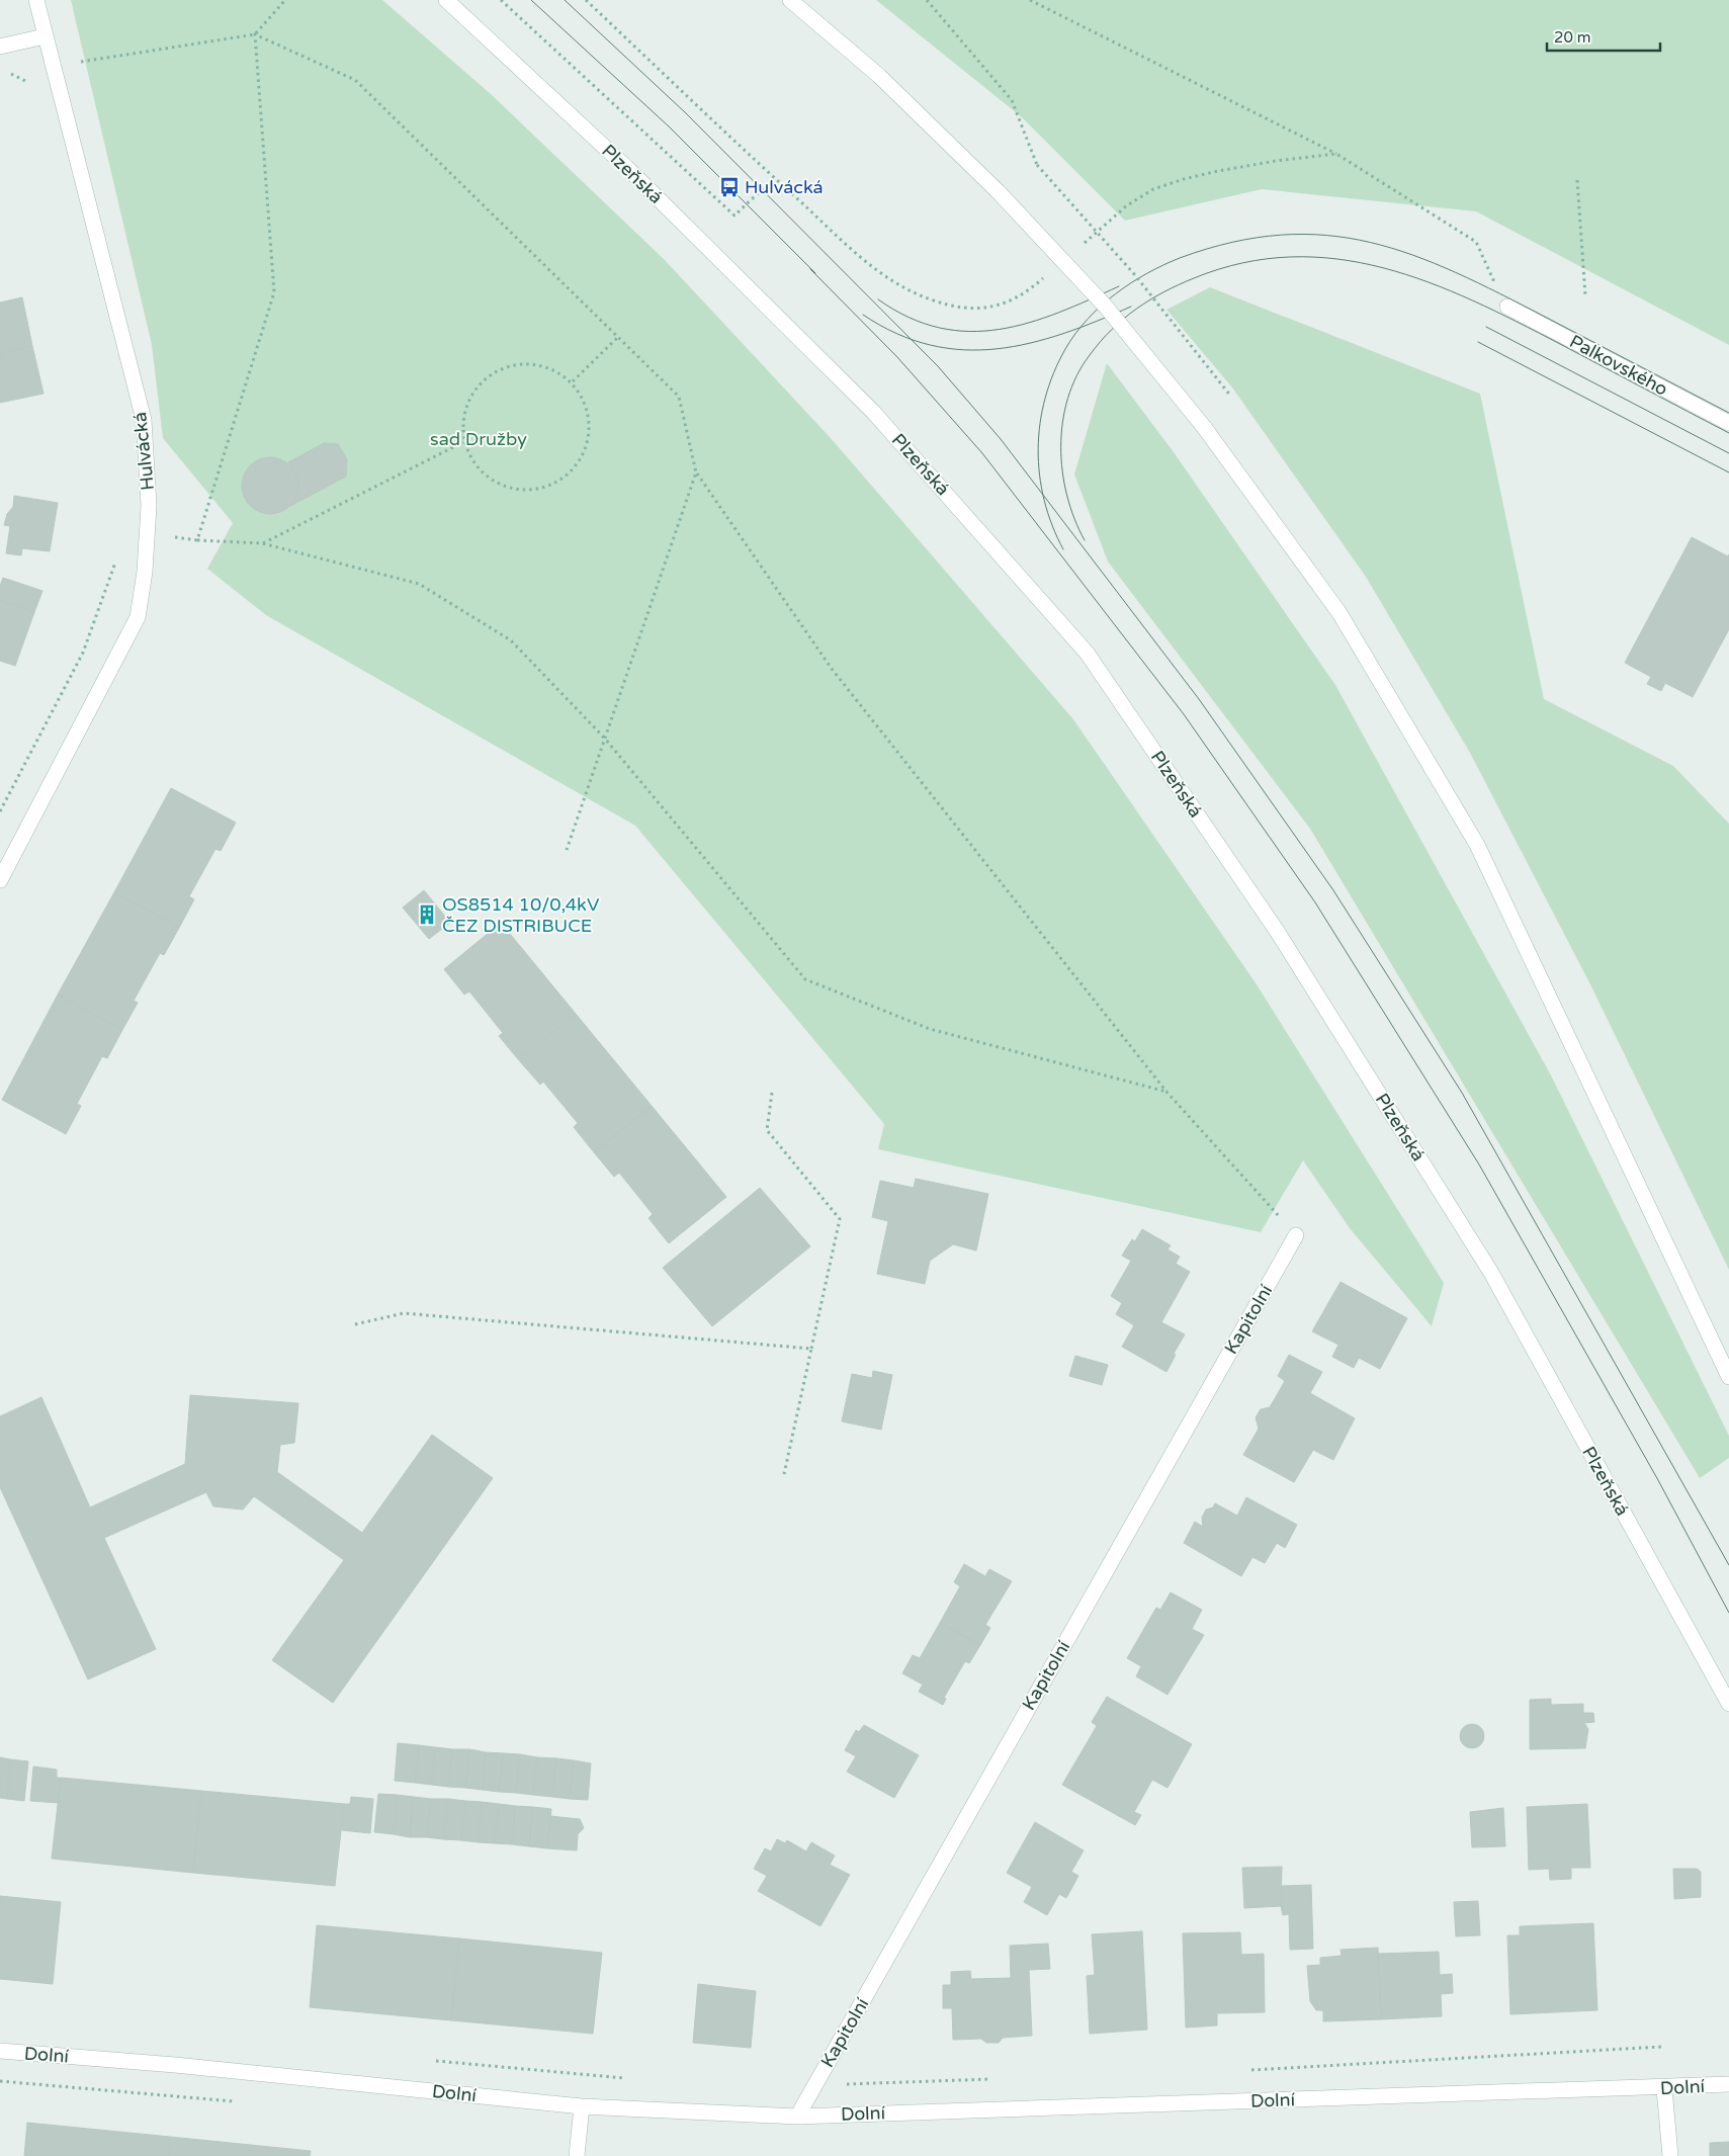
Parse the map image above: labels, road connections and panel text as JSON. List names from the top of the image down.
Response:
{
  "streets": {
    "street": [
      "Plzeňská",
      "Palkovského",
      "Hulvácká",
      "Kapitolní",
      "Dolní"
    ]
  },
  "crossings": [
    ["Kapitolní", "Dolní"]
  ],
  "parks": ["sad Družby"],
  "places": {
    "bus stop": ["Hulvácká"],
    "building": ["OS8514 10/0,4kV ČEZ DISTRIBUCE"]
  },
  "scale_bar": "20 m"
}
